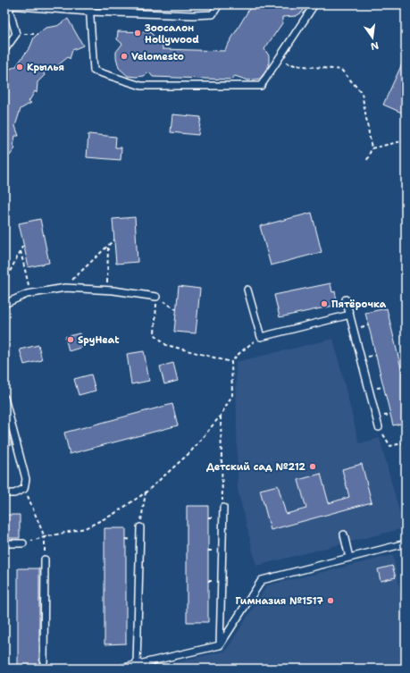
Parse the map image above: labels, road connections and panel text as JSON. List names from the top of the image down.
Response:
{
  "places": [
    "Зоосалон Hollywood",
    "Velomesto",
    "Крылья",
    "Пятёрочка",
    "SpyHeat",
    "Детский сад №212",
    "Гимназия №1517"
  ],
  "north": "bottom"
}
